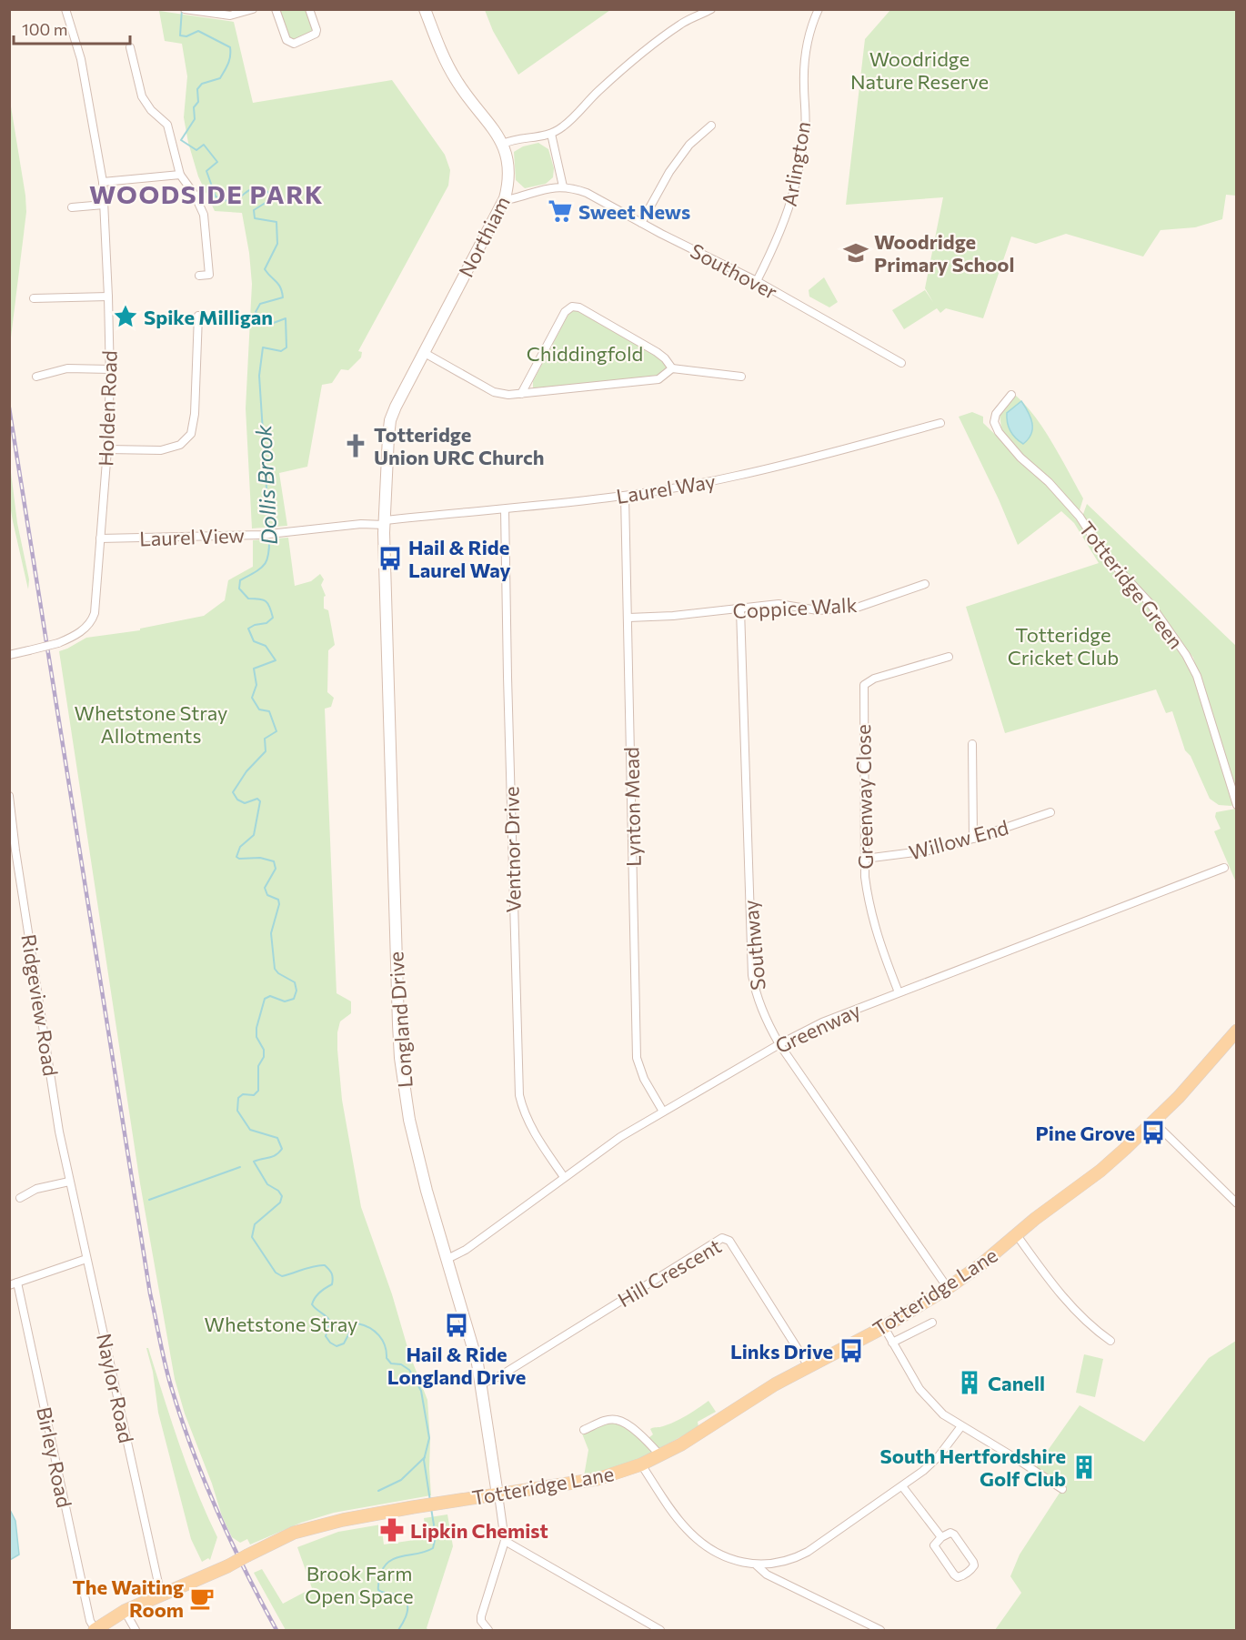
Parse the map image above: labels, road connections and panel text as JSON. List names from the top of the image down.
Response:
{
  "streets": {
    "main road": ["Totteridge Lane"],
    "street": [
      "Arlington",
      "Northiam",
      "Southover",
      "Holden Road",
      "Laurel Way",
      "Laurel View",
      "Totteridge Green",
      "Coppice Walk",
      "Greenway Close",
      "Lynton Mead",
      "Willow End",
      "Ventnor Drive",
      "Southway",
      "Ridgeview Road",
      "Longland Drive",
      "Greenway",
      "Hill Crescent",
      "Naylor Road",
      "Birley Road"
    ]
  },
  "crossings": [
    ["Arlington", "Southover"],
    ["Northiam", "Southover"],
    ["Northiam", "Laurel Way"],
    ["Northiam", "Longland Drive"],
    ["Holden Road", "Laurel View"],
    ["Laurel Way", "Laurel View"],
    ["Laurel Way", "Lynton Mead"],
    ["Laurel Way", "Ventnor Drive"],
    ["Laurel Way", "Longland Drive"],
    ["Coppice Walk", "Lynton Mead"],
    ["Coppice Walk", "Southway"],
    ["Greenway Close", "Willow End"],
    ["Greenway Close", "Greenway"],
    ["Lynton Mead", "Greenway"],
    ["Ventnor Drive", "Greenway"],
    ["Southway", "Greenway"],
    ["Southway", "Totteridge Lane"],
    ["Ridgeview Road", "Naylor Road"],
    ["Longland Drive", "Greenway"],
    ["Longland Drive", "Hill Crescent"],
    ["Longland Drive", "Totteridge Lane"],
    ["Hill Crescent", "Totteridge Lane"],
    ["Totteridge Lane", "Naylor Road"],
    ["Totteridge Lane", "Birley Road"]
  ],
  "districts": ["WOODSIDE PARK"],
  "water": ["Dollis Brook"],
  "parks": [
    "Woodridge Nature Reserve",
    "Chiddingfold",
    "Totteridge Cricket Club",
    "Whetstone Stray Allotments",
    "Whetstone Stray",
    "Brook Farm Open Space"
  ],
  "places": {
    "supermarket": ["Sweet News"],
    "school or university": ["Woodridge Primary School"],
    "place": ["Spike Milligan"],
    "church": ["Totteridge Union URC Church"],
    "bus stop": [
      "Hail & Ride Laurel Way",
      "Pine Grove",
      "Hail & Ride Longland Drive",
      "Links Drive"
    ],
    "building": ["Canell", "South Hertfordshire Golf Club"],
    "pharmacy": ["Lipkin Chemist"],
    "cafe": ["The Waiting Room"]
  },
  "scale_bar": "100 m"
}
